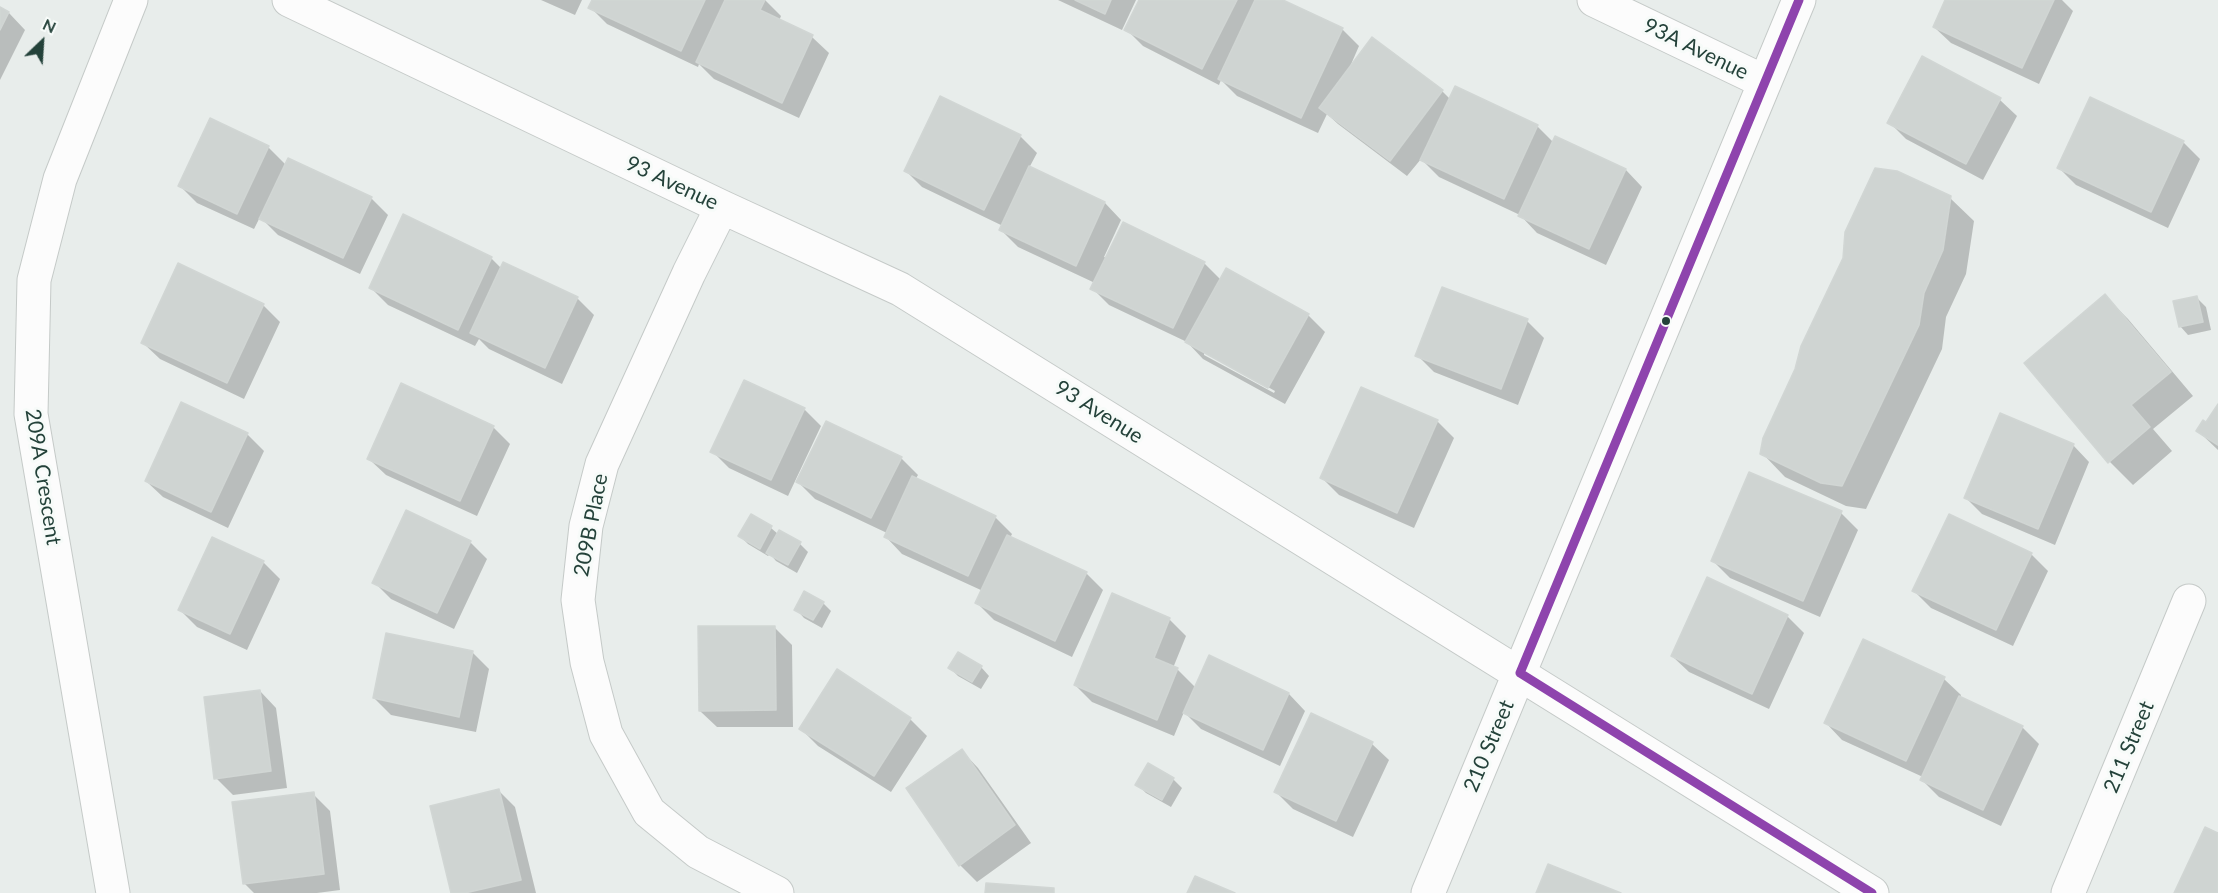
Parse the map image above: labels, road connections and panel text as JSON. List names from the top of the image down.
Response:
{
  "streets": {
    "street": [
      "93A Avenue",
      "93 Avenue",
      "209A Crescent",
      "209B Place",
      "210 Street",
      "211 Street"
    ]
  },
  "crossings": [
    ["93A Avenue", "210 Street"],
    ["93 Avenue", "209B Place"],
    ["93 Avenue", "210 Street"]
  ],
  "north": "top right"
}
